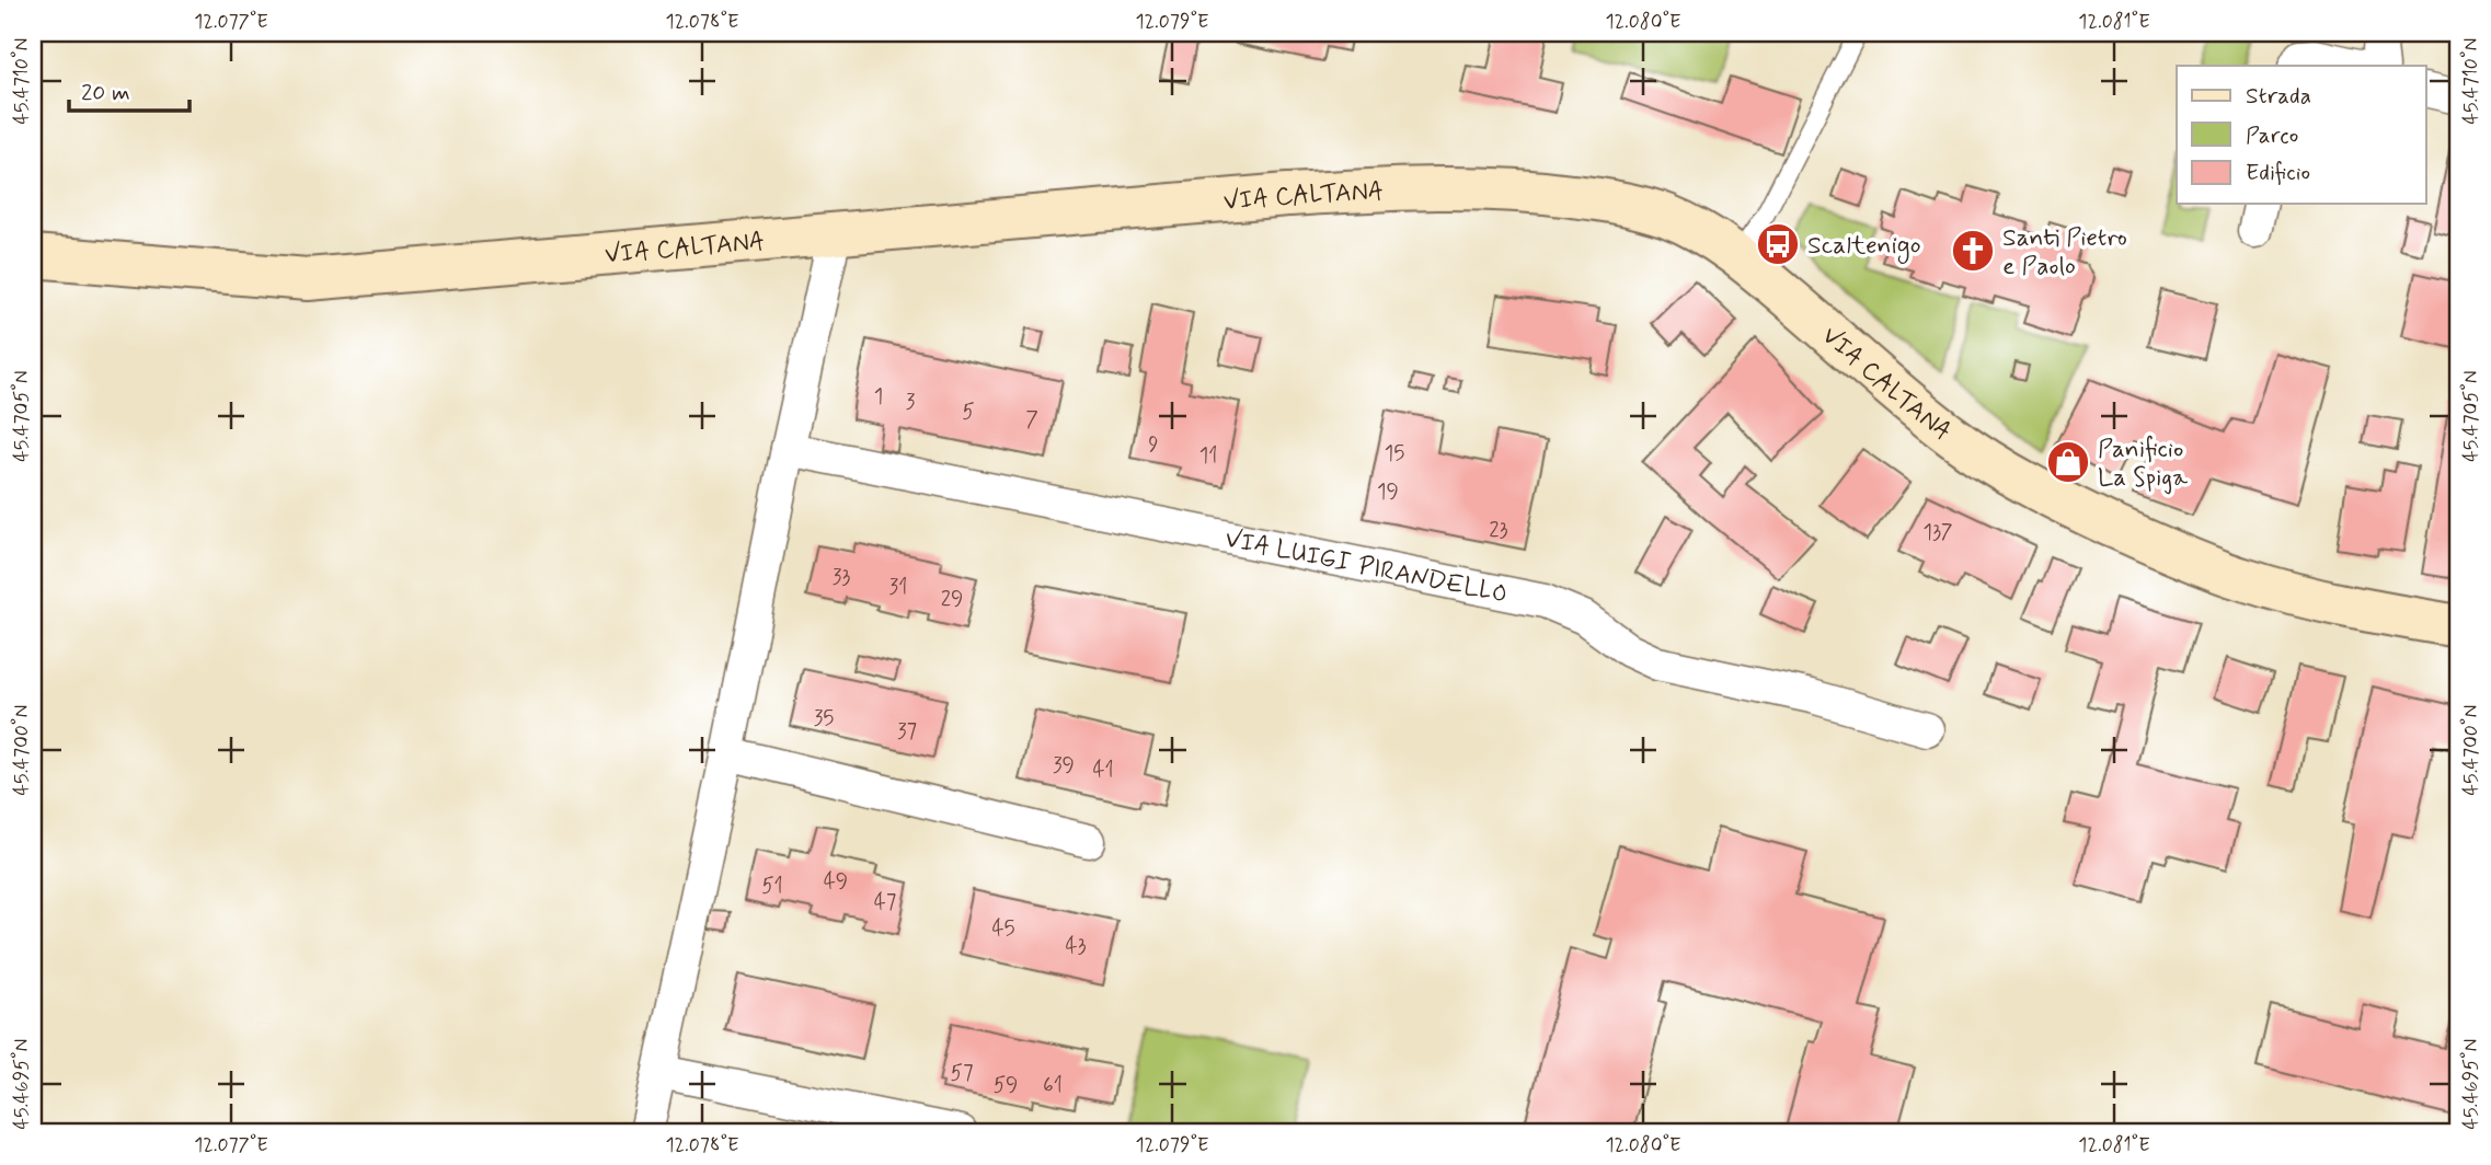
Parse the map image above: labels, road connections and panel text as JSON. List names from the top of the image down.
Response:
{
  "streets": {
    "main road": ["VIA CALTANA"],
    "street": ["VIA LUIGI PIRANDELLO"]
  },
  "places": {
    "bus stop": ["Scaltenigo"],
    "church": ["Santi Pietro e Paolo"],
    "shop": ["Panificio La Spiga"]
  },
  "house_numbers": [
    "1",
    "3",
    "5",
    "7",
    "9",
    "15",
    "11",
    "19",
    "23",
    "137",
    "33",
    "31",
    "29",
    "35",
    "37",
    "39",
    "41",
    "49",
    "51",
    "47",
    "45",
    "43",
    "57",
    "59",
    "61"
  ],
  "legend": ["Strada", "Parco", "Edificio"],
  "scale_bar": "20 m",
  "coordinates": [
    "12.077°E",
    "12.078°E",
    "12.079°E",
    "12.080°E",
    "12.081°E",
    "45.4710°N",
    "45.4705°N",
    "45.4700°N",
    "45.4695°N"
  ]
}
